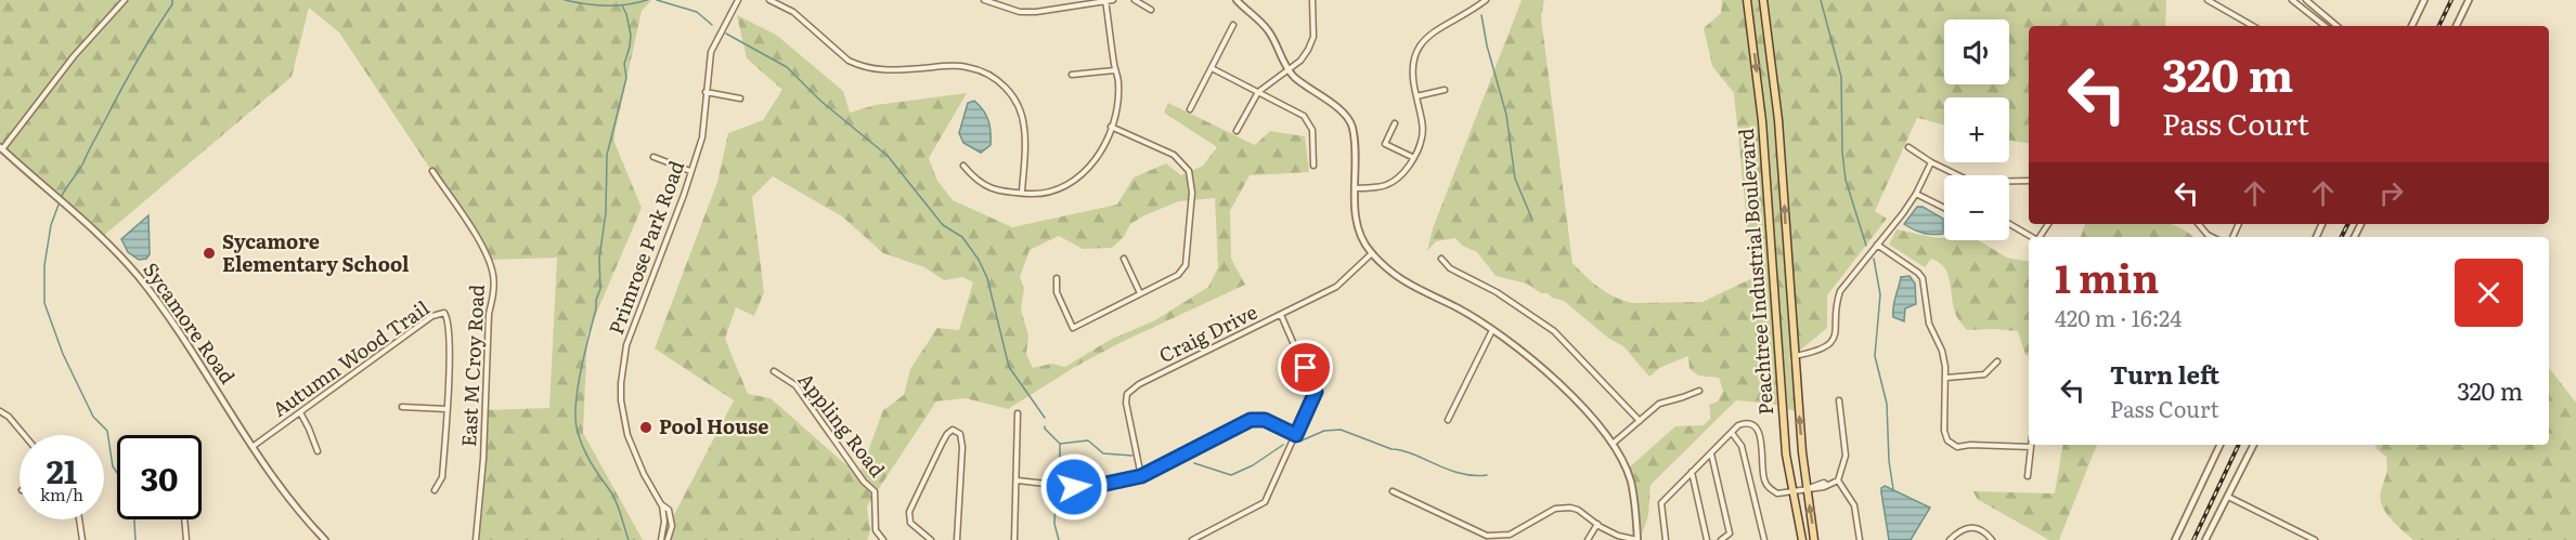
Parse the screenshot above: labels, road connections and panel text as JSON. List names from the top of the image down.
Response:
{
  "streets": {
    "main road": ["Peachtree Industrial Boulevard"],
    "street": [
      "Primrose Park Road",
      "Sycamore Road",
      "Craig Drive",
      "Autumn Wood Trail",
      "East M Croy Road",
      "Appling Road"
    ]
  },
  "crossings": [
    ["Sycamore Road", "Autumn Wood Trail"]
  ],
  "places": ["Sycamore Elementary School", "Pool House"],
  "page": {
    "map_buttons": ["+", "−"],
    "turn": ["320 m", "Pass Court"],
    "heading": ["1 min", "420 m · 16:24"],
    "list": [
      {
        "name": "Turn left",
        "note": "Pass Court",
        "value": "320 m"
      }
    ],
    "speed": "21 km/h",
    "limit": "30"
  }
}
